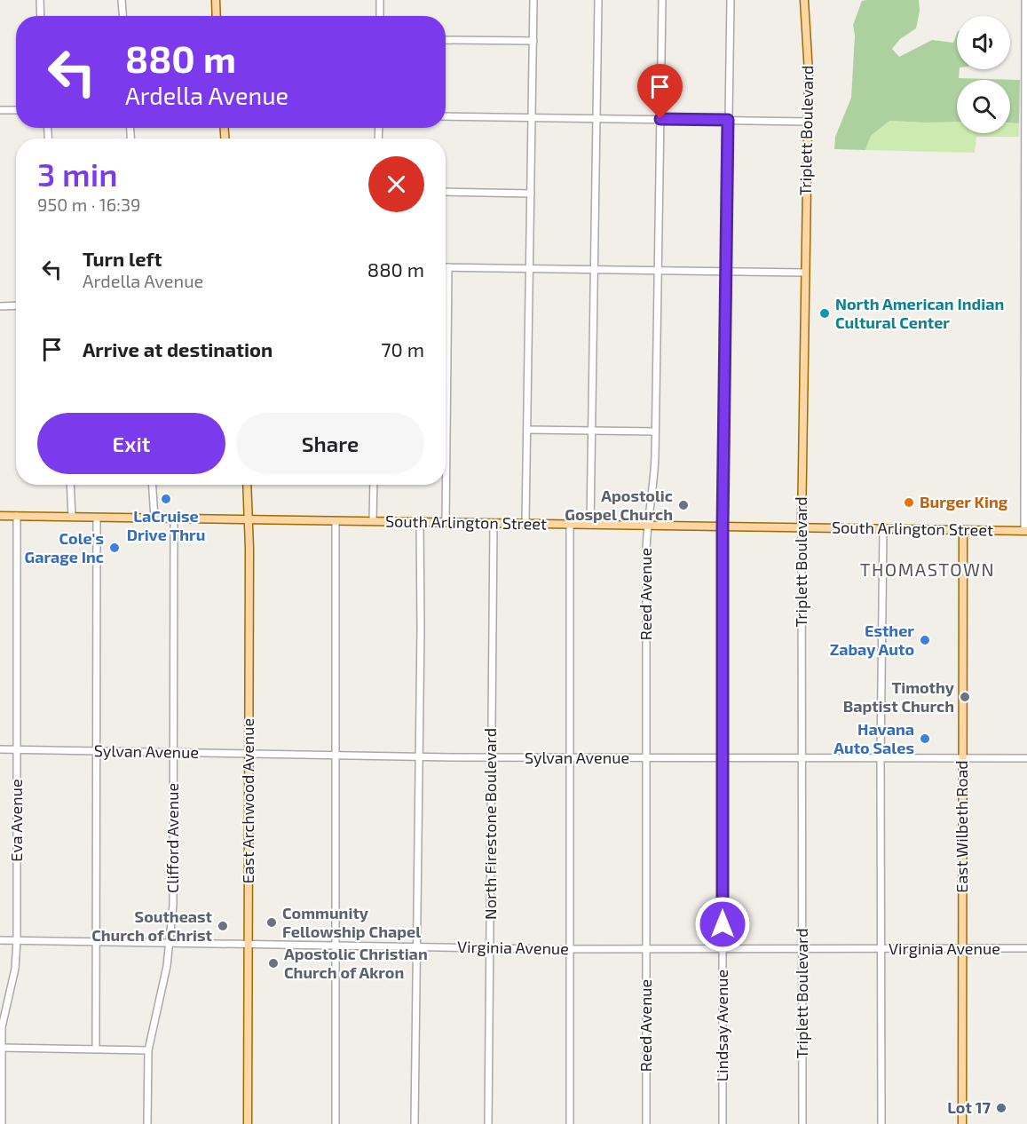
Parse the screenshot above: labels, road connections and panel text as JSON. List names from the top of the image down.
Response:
{
  "streets": {
    "main road": [
      "Triplett Boulevard",
      "South Arlington Street",
      "East Archwood Avenue",
      "East Wilbeth Road"
    ],
    "street": [
      "Reed Avenue",
      "Sylvan Avenue",
      "Eva Avenue",
      "North Firestone Boulevard",
      "Clifford Avenue",
      "Virginia Avenue",
      "Lindsay Avenue"
    ]
  },
  "crossings": [
    ["Triplett Boulevard", "South Arlington Street"],
    ["Triplett Boulevard", "Sylvan Avenue"],
    ["Triplett Boulevard", "Virginia Avenue"],
    ["South Arlington Street", "Reed Avenue"],
    ["South Arlington Street", "East Archwood Avenue"],
    ["South Arlington Street", "Eva Avenue"],
    ["South Arlington Street", "North Firestone Boulevard"],
    ["South Arlington Street", "East Wilbeth Road"],
    ["South Arlington Street", "Clifford Avenue"],
    ["South Arlington Street", "Lindsay Avenue"],
    ["Reed Avenue", "Sylvan Avenue"],
    ["Reed Avenue", "Virginia Avenue"],
    ["Sylvan Avenue", "East Archwood Avenue"],
    ["Sylvan Avenue", "Eva Avenue"],
    ["Sylvan Avenue", "North Firestone Boulevard"],
    ["Sylvan Avenue", "East Wilbeth Road"],
    ["Sylvan Avenue", "Clifford Avenue"],
    ["Sylvan Avenue", "Lindsay Avenue"],
    ["East Archwood Avenue", "Virginia Avenue"],
    ["Eva Avenue", "Virginia Avenue"],
    ["North Firestone Boulevard", "Virginia Avenue"],
    ["East Wilbeth Road", "Virginia Avenue"],
    ["Clifford Avenue", "Virginia Avenue"],
    ["Virginia Avenue", "Lindsay Avenue"]
  ],
  "districts": ["THOMASTOWN"],
  "places": [
    "North American Indian Cultural Center",
    "LaCruise Drive Thru",
    "Burger King",
    "Apostolic Gospel Church",
    "Cole's Garage Inc",
    "Esther Zabay Auto",
    "Timothy Baptist Church",
    "Havana Auto Sales",
    "Community Fellowship Chapel",
    "Southeast Church of Christ",
    "Apostolic Christian Church of Akron",
    "Lot 17"
  ],
  "page": {
    "turn": ["880 m", "Ardella Avenue"],
    "heading": ["3 min", "950 m · 16:39"],
    "list": [
      {
        "name": "Turn left",
        "note": "Ardella Avenue",
        "value": "880 m"
      },
      {
        "name": "Arrive at destination",
        "value": "70 m"
      }
    ],
    "buttons": ["Exit", "Share"]
  }
}
